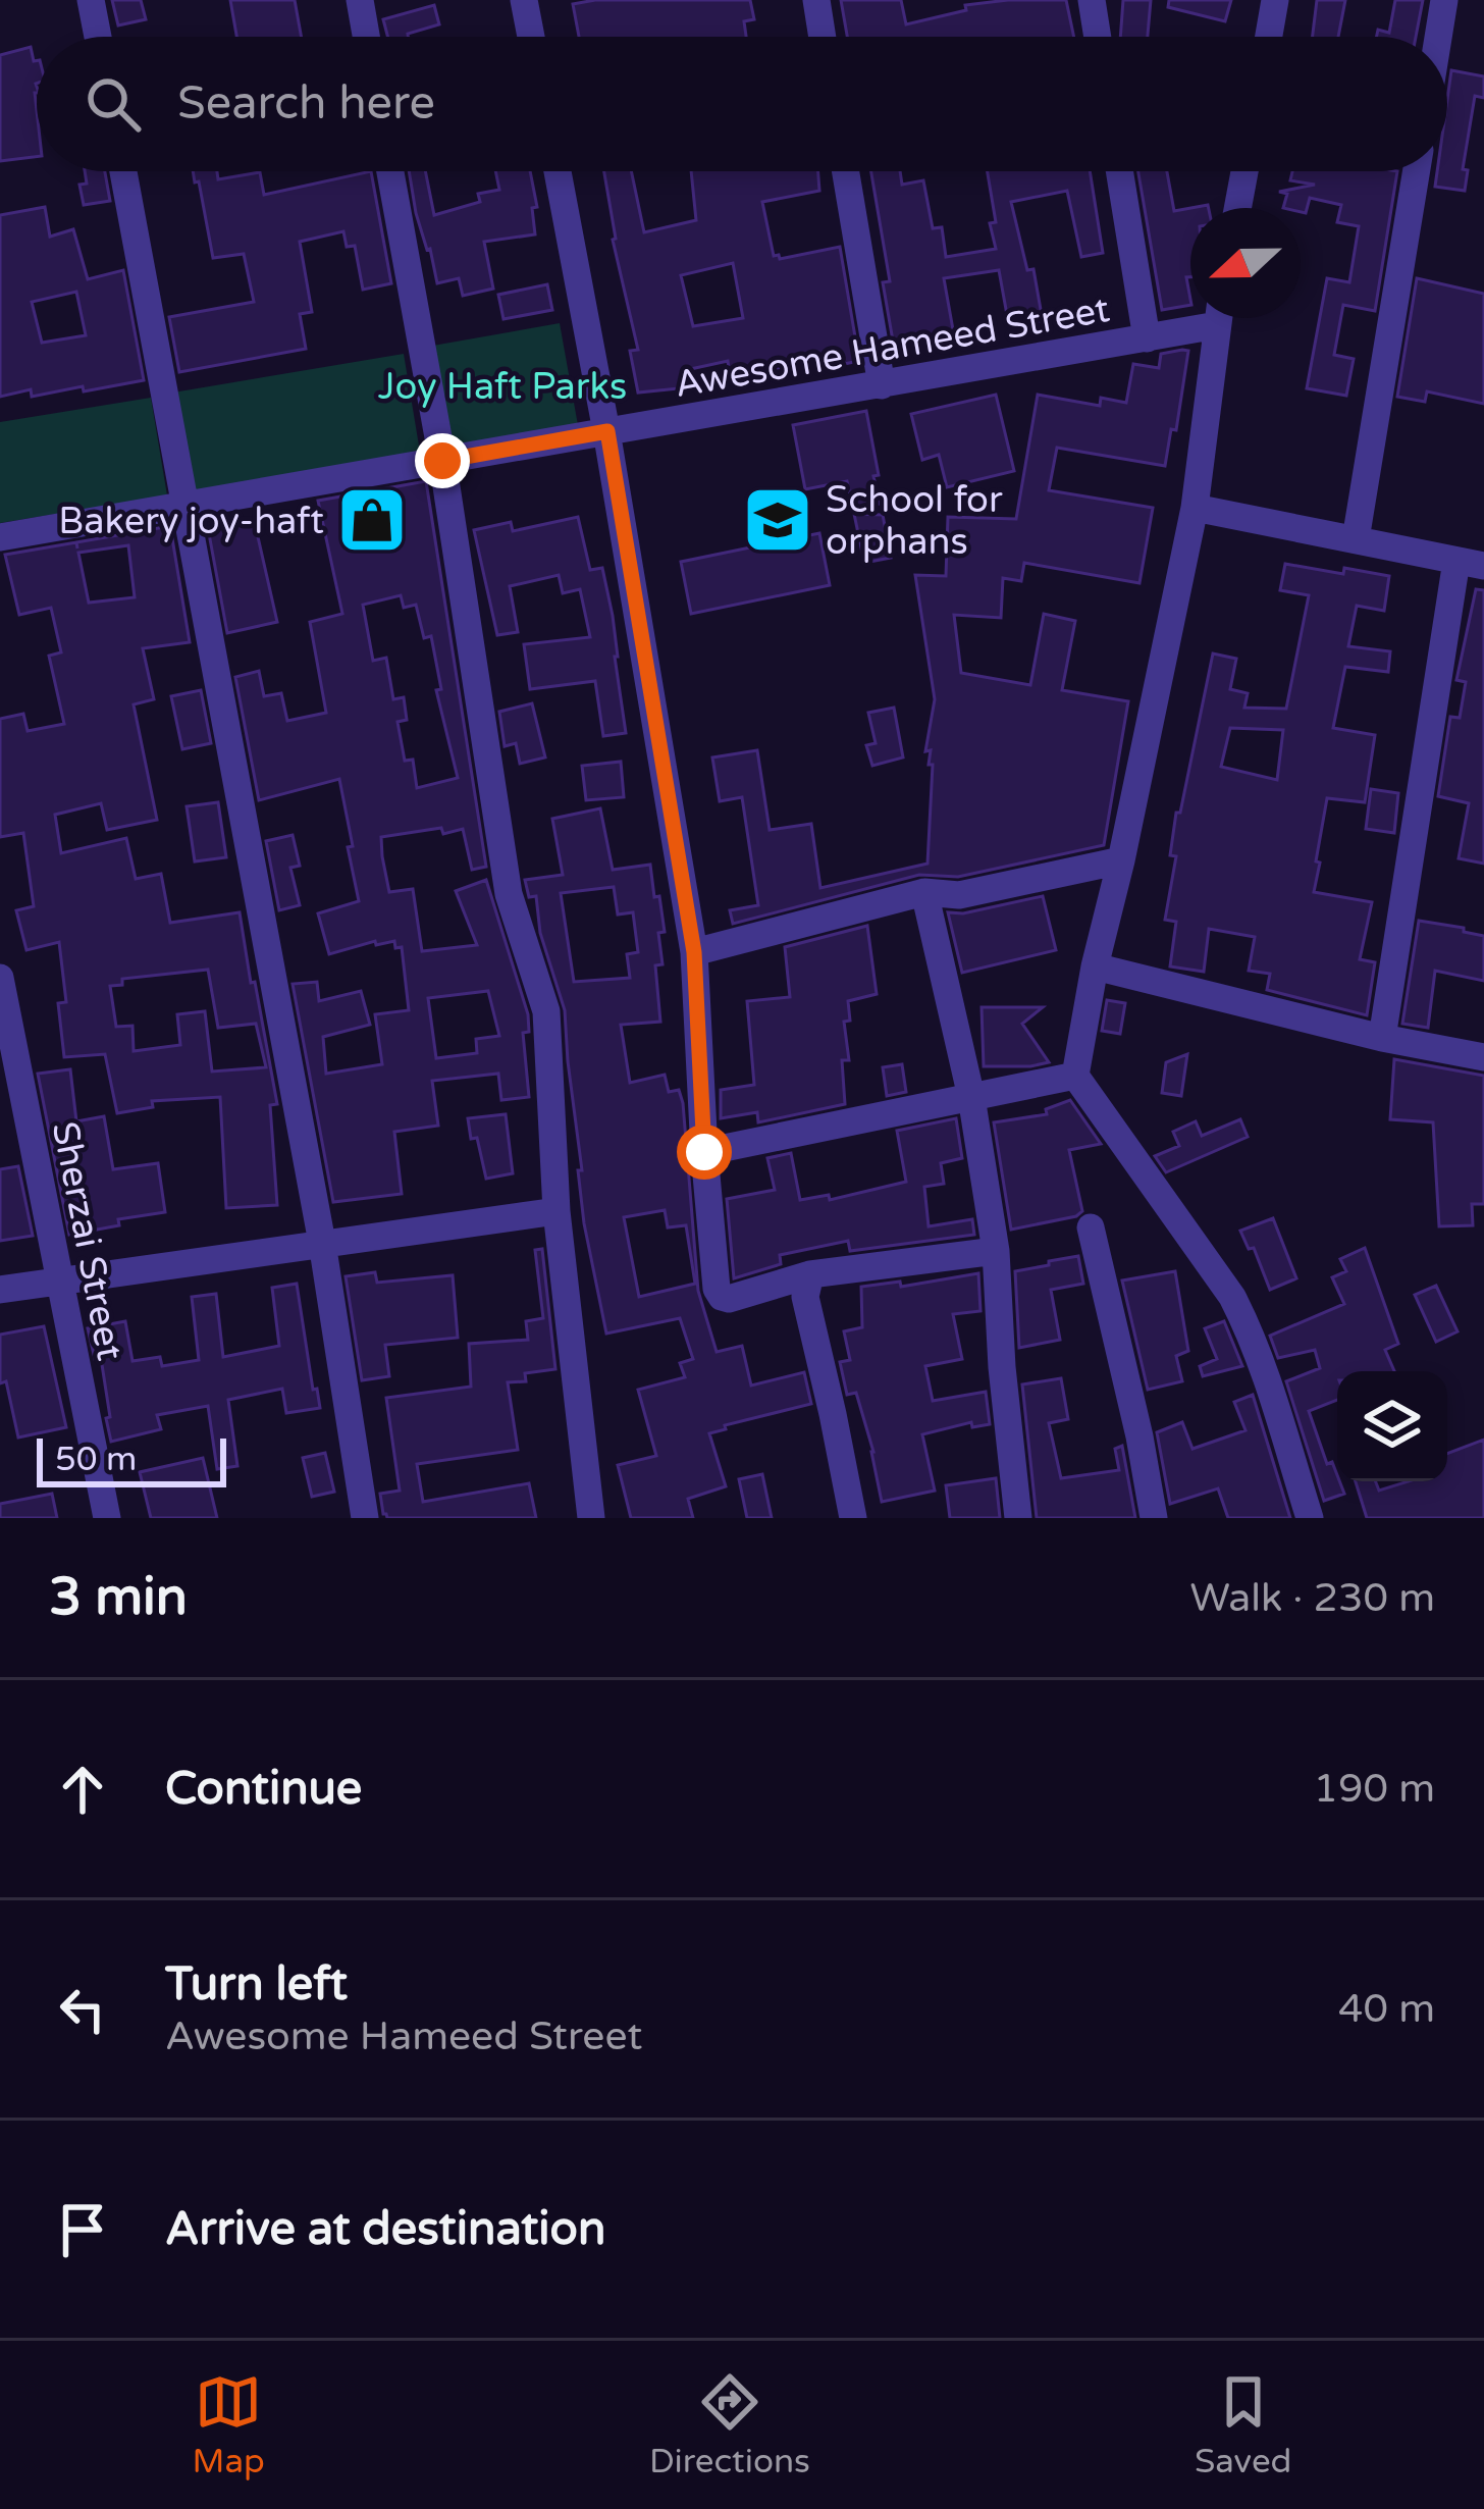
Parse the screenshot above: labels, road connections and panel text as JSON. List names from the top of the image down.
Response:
{
  "streets": {
    "street": ["Awesome Hameed Street", "Sherzai Street"]
  },
  "parks": ["Joy Haft Parks"],
  "places": {
    "shop": ["Bakery joy-haft"],
    "school or university": ["School for orphans"]
  },
  "scale_bar": "50 m",
  "north": "left",
  "page": {
    "search": "Search here",
    "scale": "50 m",
    "heading": ["3 min", "Walk · 230 m"],
    "list": [
      ["Continue", "190 m"],
      ["Turn left", "Awesome Hameed Street", "40 m"],
      "Arrive at destination"
    ],
    "nav": ["Map", "Directions", "Saved"]
  }
}
